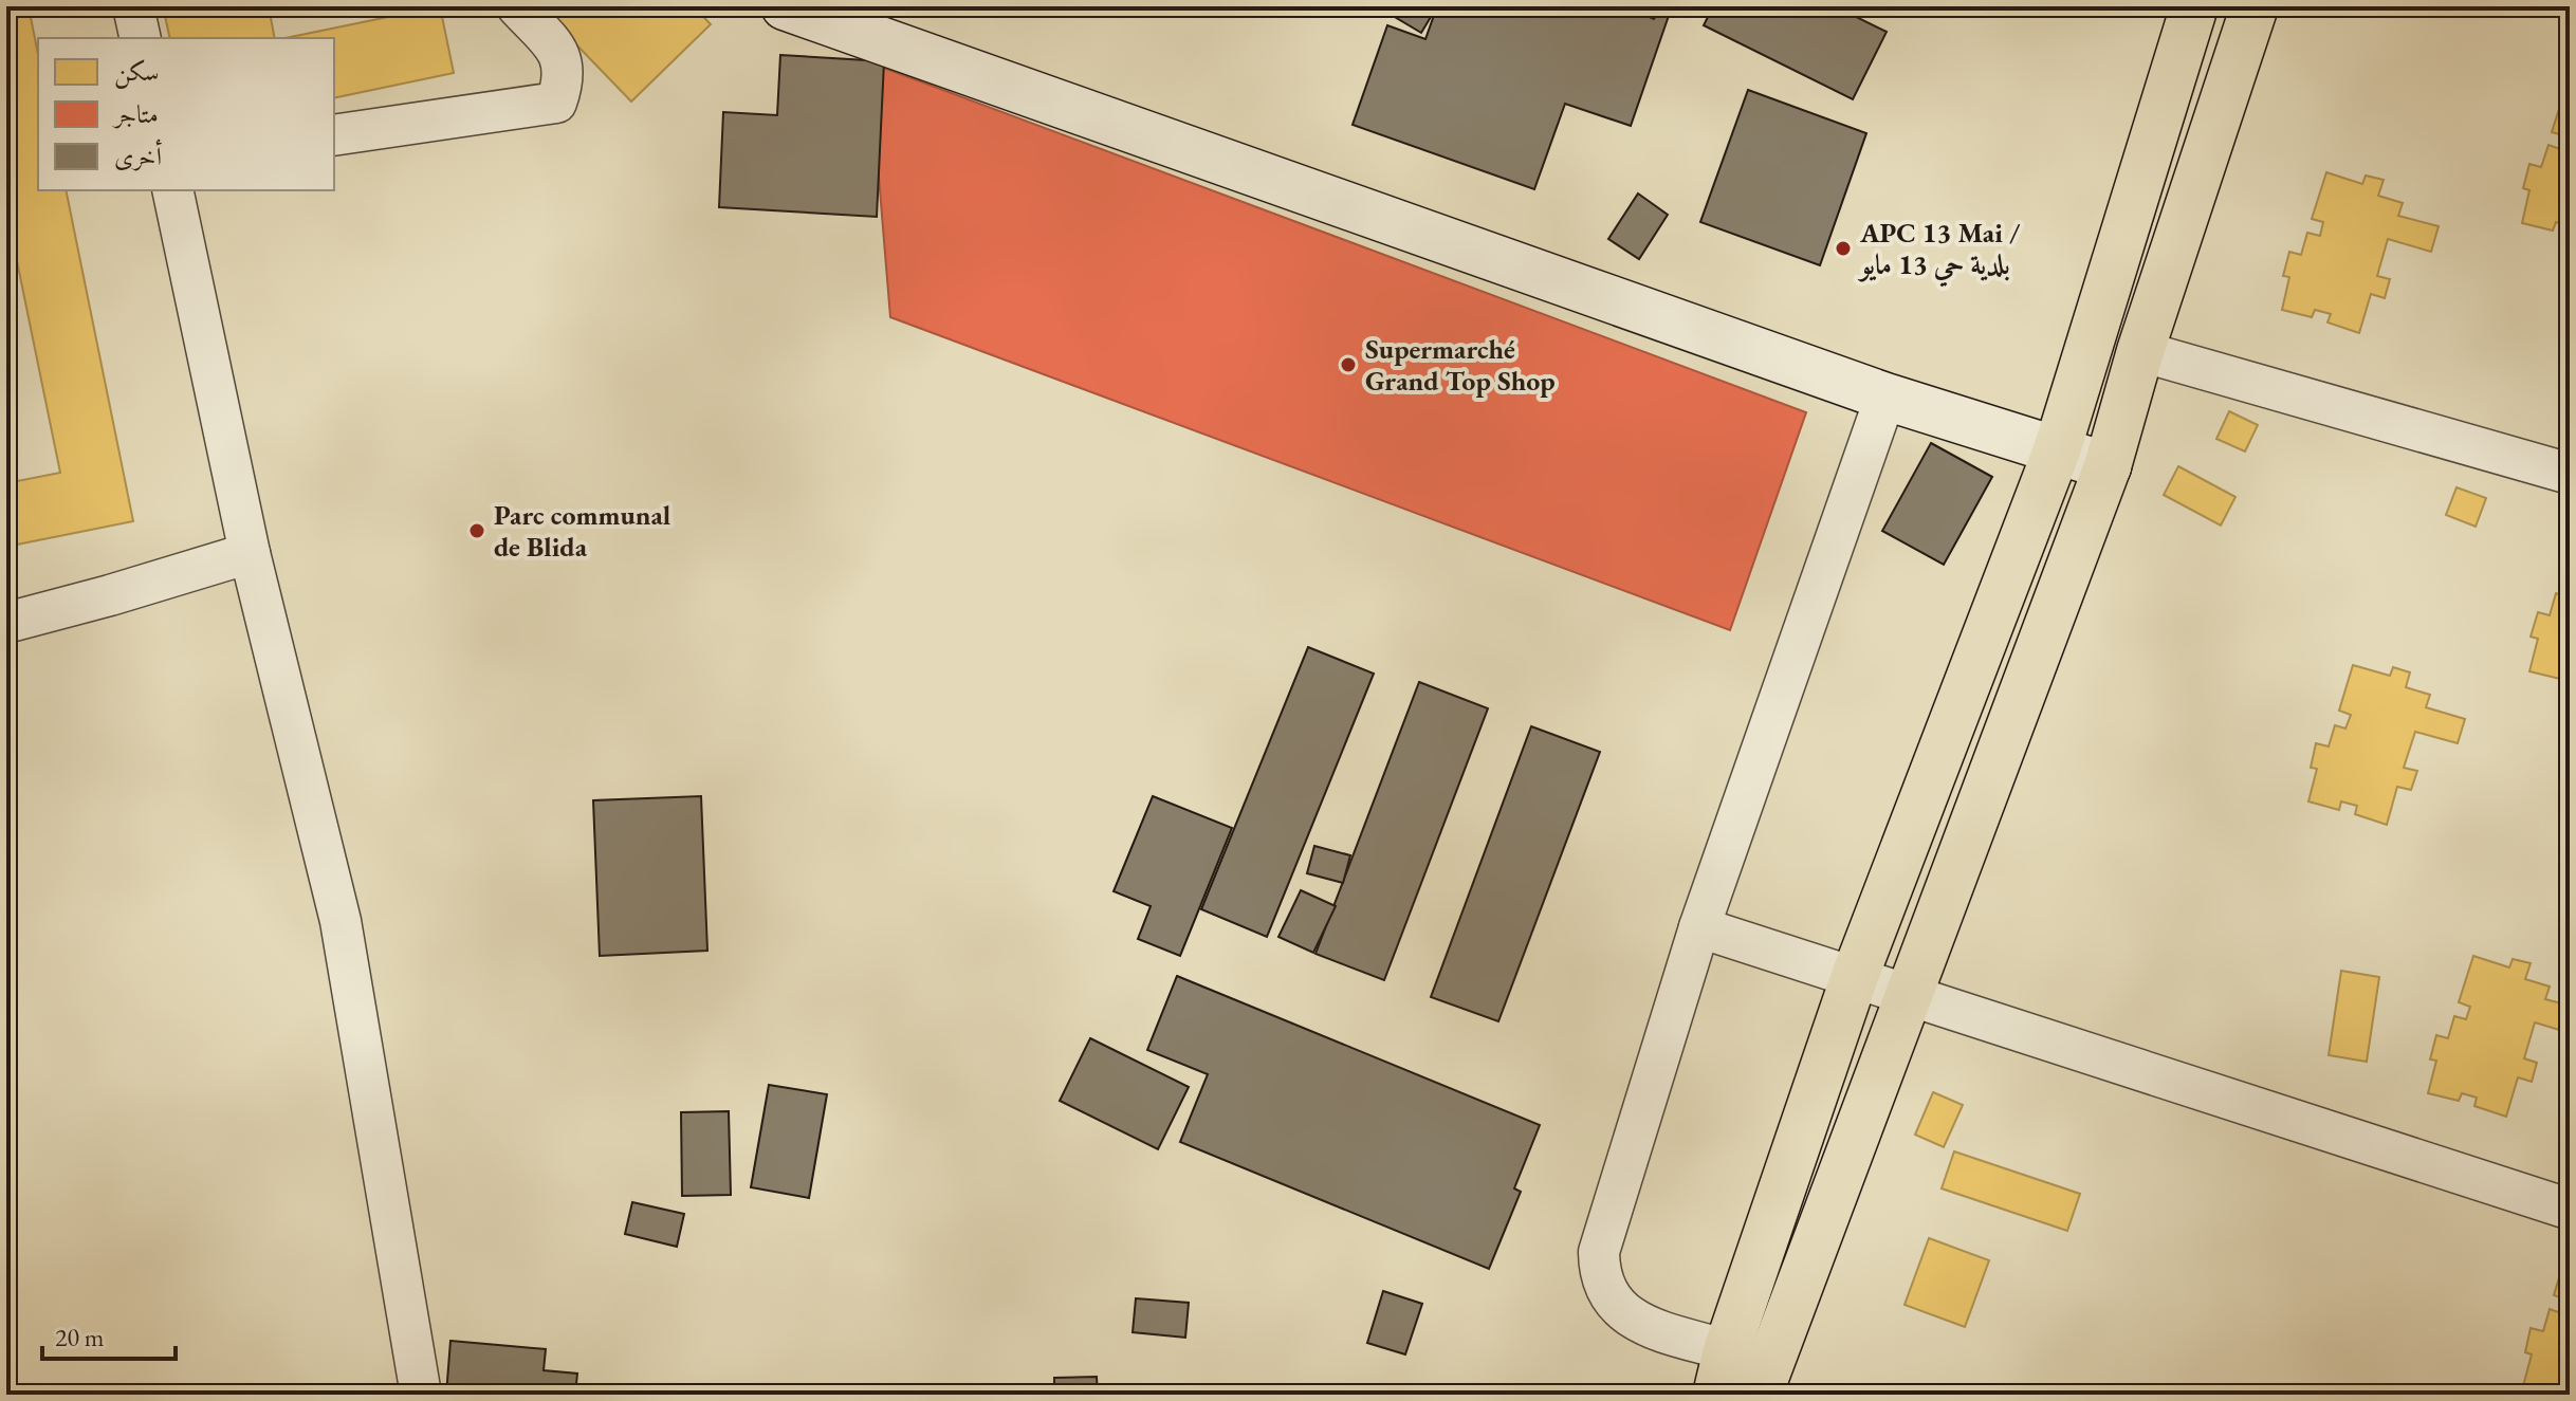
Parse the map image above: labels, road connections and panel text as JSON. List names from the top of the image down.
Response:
{
  "places": ["APC 13 Mai / بلدية حي 13 مايو", "Supermarché Grand Top Shop", "Parc communal de Blida"],
  "legend": ["سكن", "متاجر", "أخرى"],
  "scale_bar": "20 m"
}
